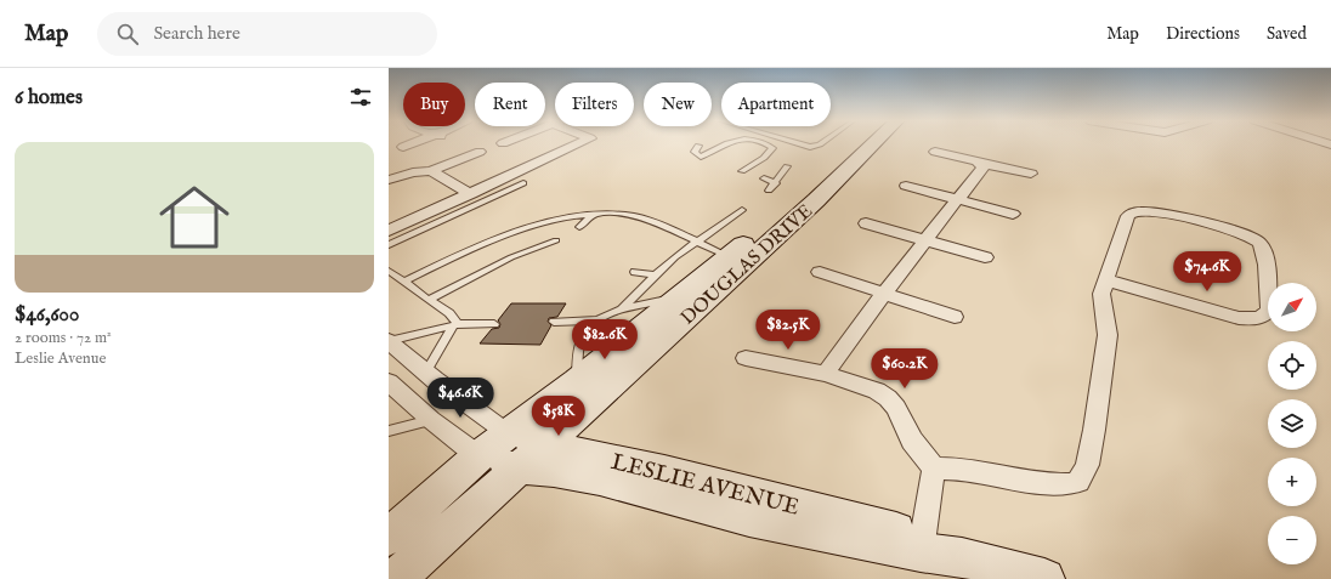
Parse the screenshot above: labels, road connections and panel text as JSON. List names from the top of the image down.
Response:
{
  "streets": {
    "street": ["DOUGLAS DRIVE", "LESLIE AVENUE"]
  },
  "crossings": [
    ["DOUGLAS DRIVE", "LESLIE AVENUE"]
  ],
  "north": "top right",
  "page": {
    "header": "Map",
    "search": "Search here",
    "nav": ["Map", "Directions", "Saved"],
    "heading": "6 homes",
    "chip": [
      "Buy",
      "Rent",
      "Filters",
      "New",
      "Apartment"
    ],
    "list": [
      {
        "name": "$46,600",
        "note": "2 rooms · 72 m² · Leslie Avenue"
      }
    ],
    "price": [
      "$74.6K",
      "$82.5K",
      "$82.6K",
      "$60.2K",
      "$46.6K",
      "$58K"
    ],
    "map_buttons": ["+", "−"]
  }
}
